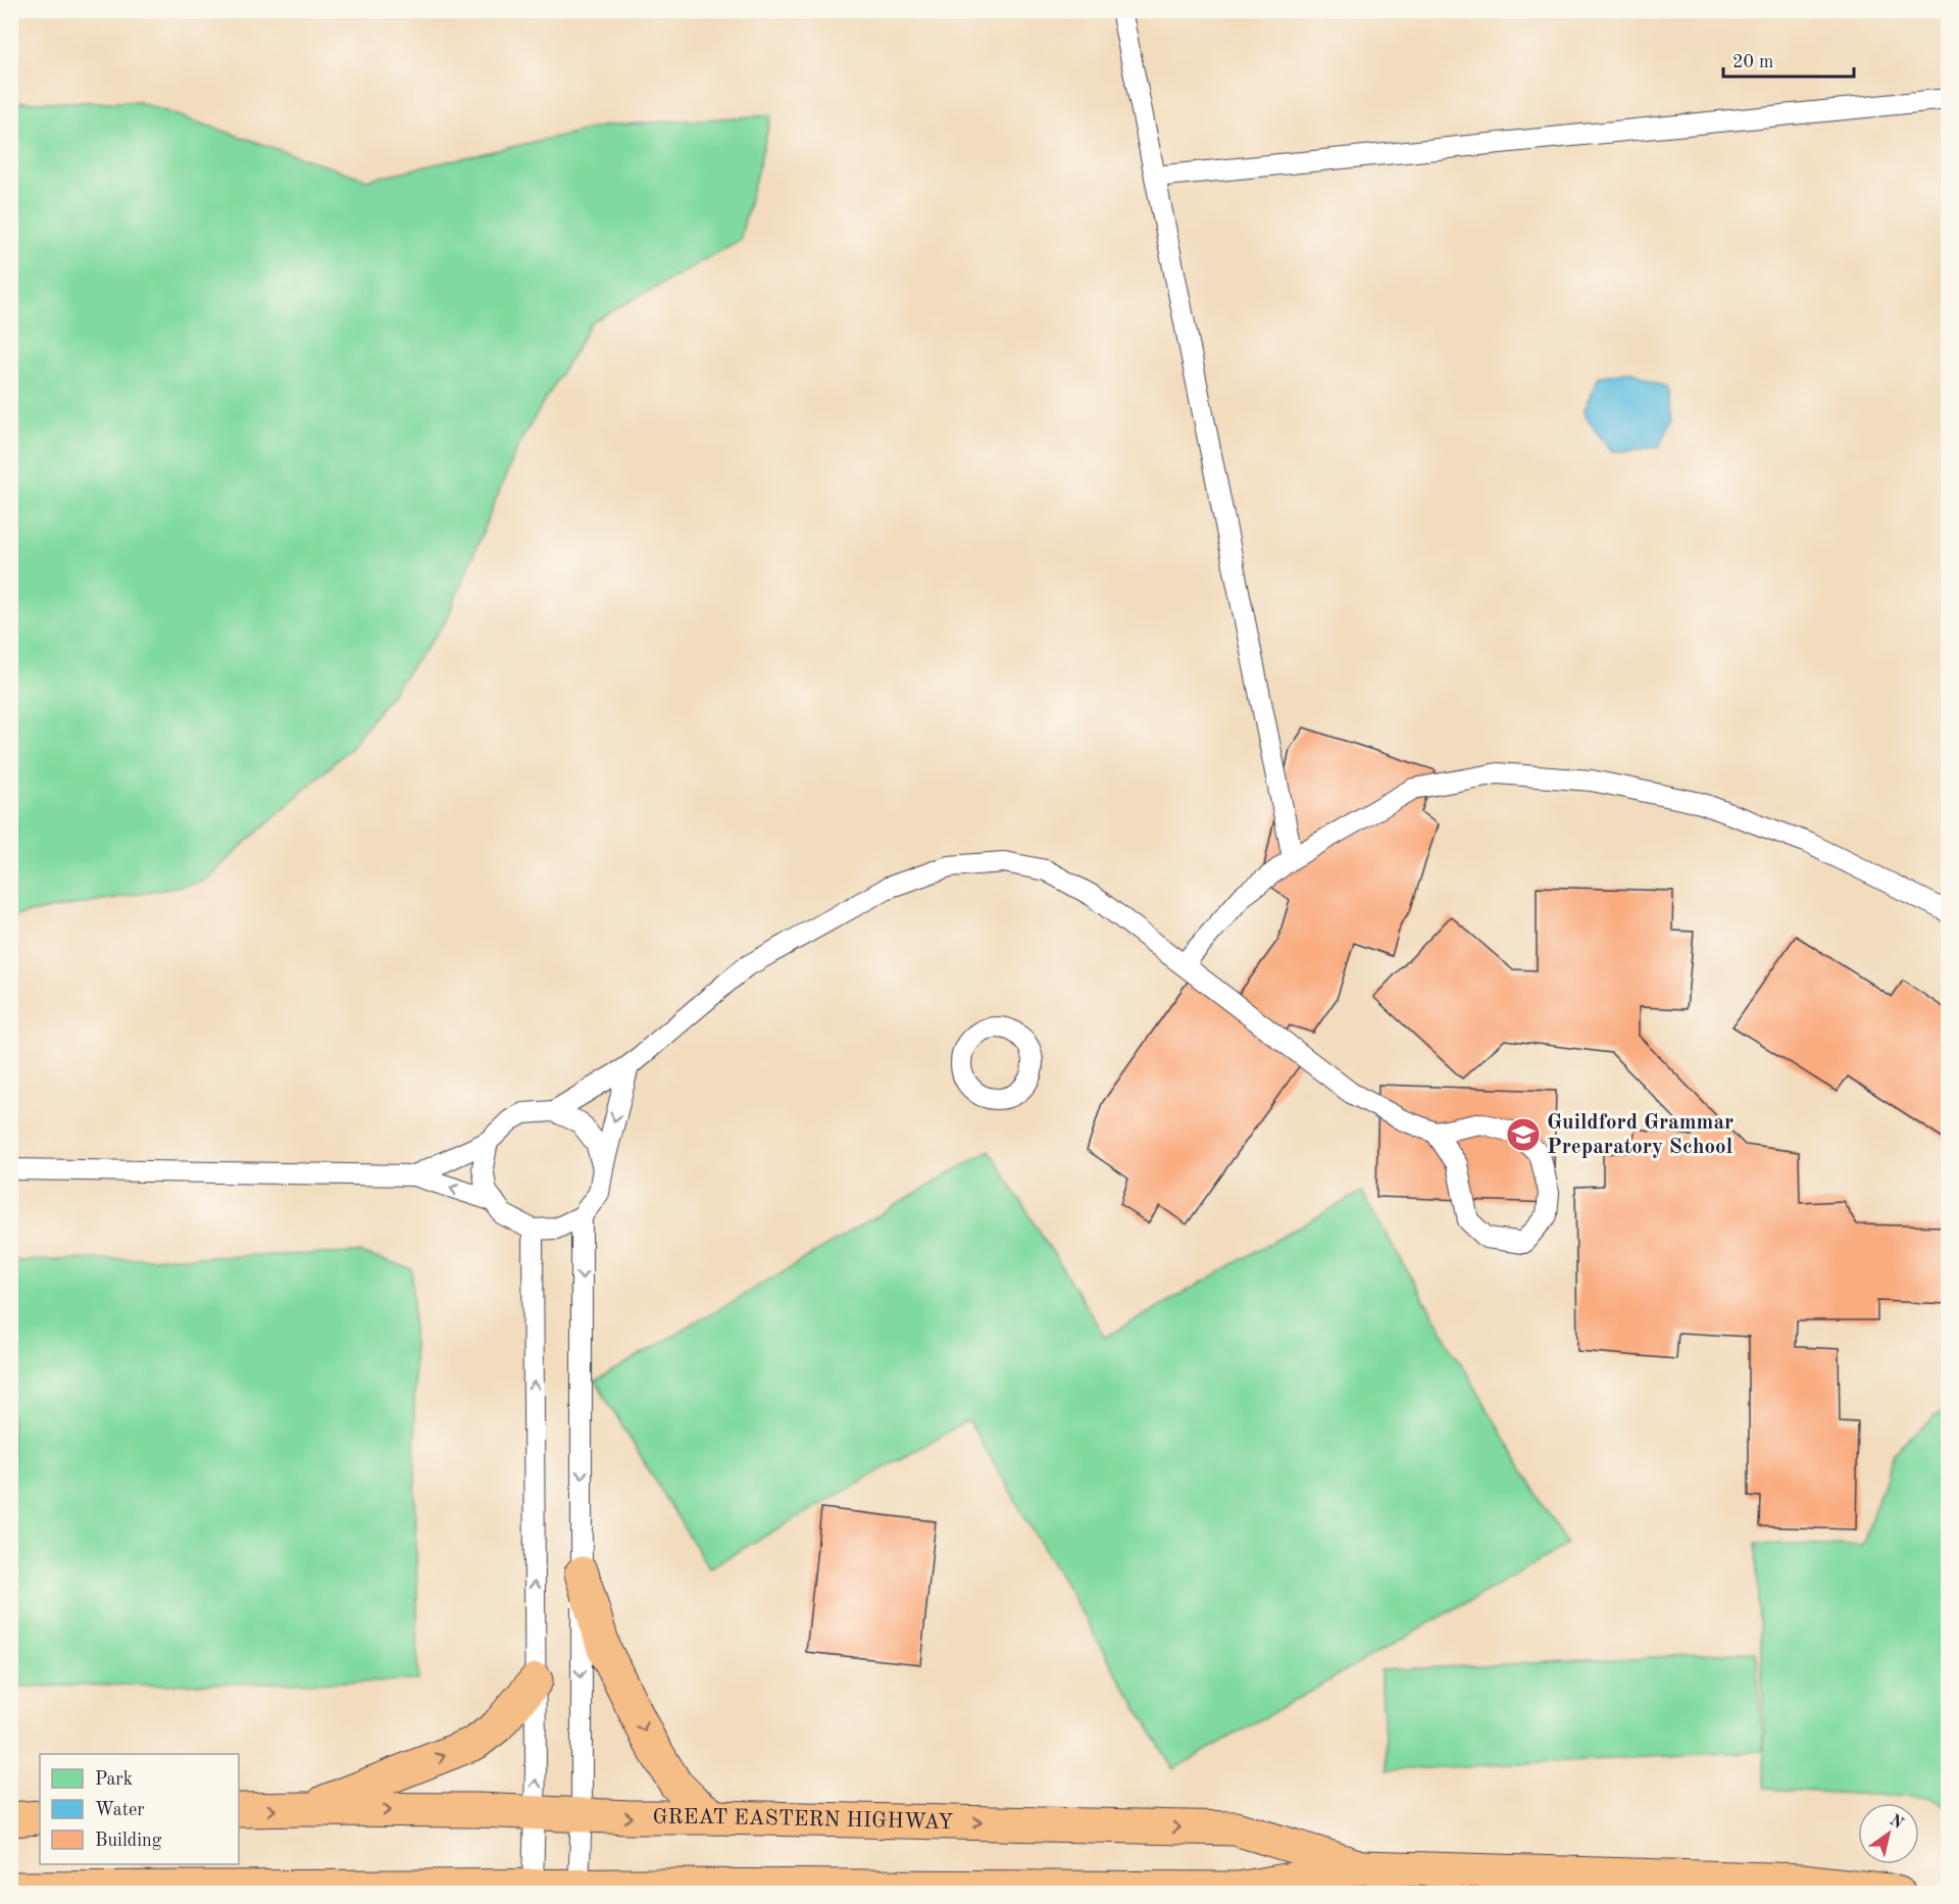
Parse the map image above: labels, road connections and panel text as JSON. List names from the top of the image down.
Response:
{
  "streets": {
    "highway": ["GREAT EASTERN HIGHWAY"]
  },
  "places": {
    "school or university": ["Guildford Grammar Preparatory School"]
  },
  "legend": ["Park", "Water", "Building"],
  "scale_bar": "20 m",
  "north": "top right"
}
